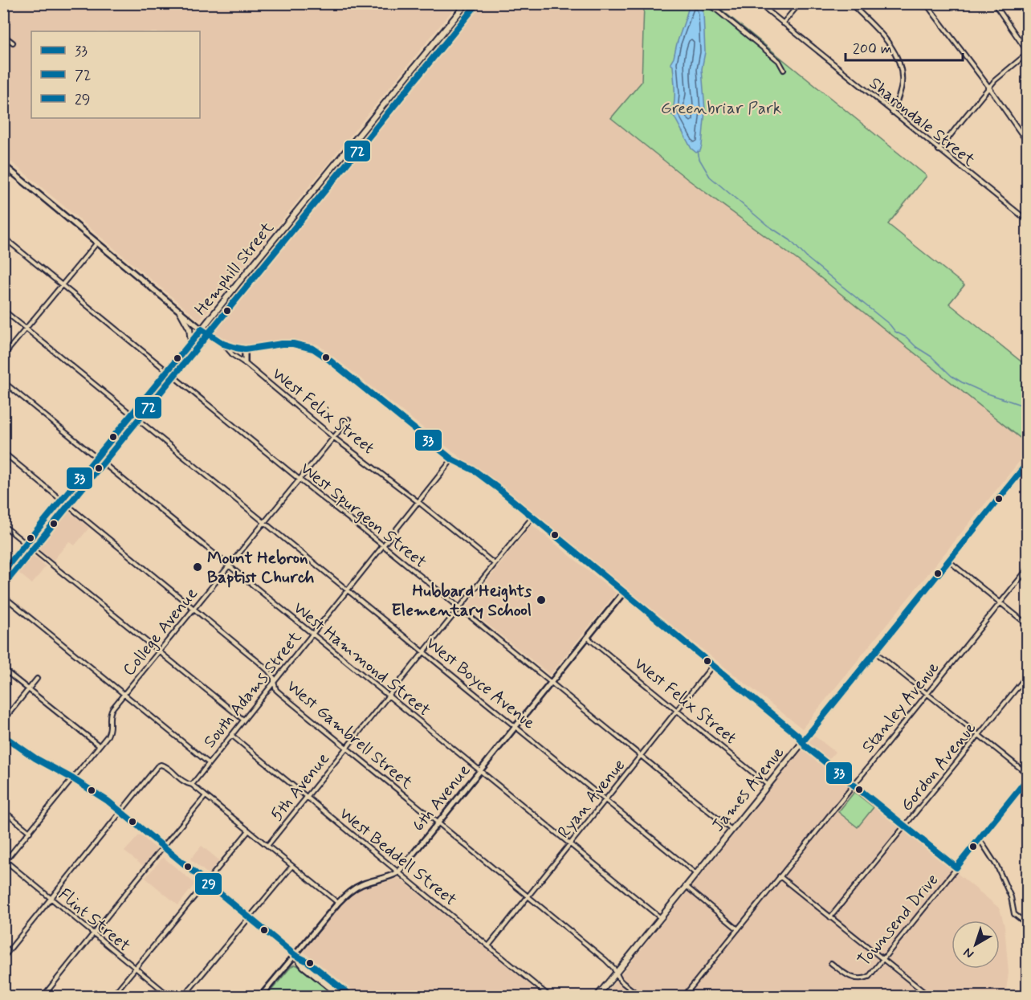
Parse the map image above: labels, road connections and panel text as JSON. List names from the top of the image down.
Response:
{
  "streets": {
    "main road": ["Hemphill Street", "James Avenue"],
    "street": [
      "Sharondale Street",
      "West Felix Street",
      "West Spurgeon Street",
      "College Avenue",
      "West Hammond Street",
      "West Boyce Avenue",
      "South Adams Street",
      "Stanley Avenue",
      "West Gambrell Street",
      "Gordon Avenue",
      "5th Avenue",
      "6th Avenue",
      "Ryan Avenue",
      "West Beddell Street",
      "Flint Street",
      "Townsend Drive"
    ]
  },
  "crossings": [
    ["Hemphill Street", "West Felix Street"],
    ["Hemphill Street", "West Spurgeon Street"],
    ["Hemphill Street", "West Hammond Street"],
    ["Hemphill Street", "West Boyce Avenue"],
    ["Hemphill Street", "West Gambrell Street"],
    ["West Felix Street", "College Avenue"],
    ["West Felix Street", "South Adams Street"],
    ["West Felix Street", "5th Avenue"],
    ["West Felix Street", "James Avenue"],
    ["West Felix Street", "6th Avenue"],
    ["West Felix Street", "Ryan Avenue"],
    ["West Spurgeon Street", "College Avenue"],
    ["West Spurgeon Street", "South Adams Street"],
    ["West Spurgeon Street", "5th Avenue"],
    ["West Spurgeon Street", "James Avenue"],
    ["West Spurgeon Street", "6th Avenue"],
    ["West Spurgeon Street", "Ryan Avenue"],
    ["College Avenue", "West Hammond Street"],
    ["College Avenue", "West Boyce Avenue"],
    ["College Avenue", "West Gambrell Street"],
    ["College Avenue", "Flint Street"],
    ["West Hammond Street", "South Adams Street"],
    ["West Hammond Street", "5th Avenue"],
    ["West Hammond Street", "James Avenue"],
    ["West Hammond Street", "6th Avenue"],
    ["West Hammond Street", "Ryan Avenue"],
    ["West Boyce Avenue", "South Adams Street"],
    ["West Boyce Avenue", "5th Avenue"],
    ["West Boyce Avenue", "James Avenue"],
    ["West Boyce Avenue", "6th Avenue"],
    ["West Boyce Avenue", "Ryan Avenue"],
    ["South Adams Street", "West Gambrell Street"],
    ["South Adams Street", "West Beddell Street"],
    ["West Gambrell Street", "5th Avenue"],
    ["West Gambrell Street", "James Avenue"],
    ["West Gambrell Street", "6th Avenue"],
    ["West Gambrell Street", "Ryan Avenue"],
    ["5th Avenue", "West Beddell Street"],
    ["6th Avenue", "West Beddell Street"],
    ["Ryan Avenue", "West Beddell Street"]
  ],
  "parks": ["Greenbriar Park"],
  "places": ["Mount Hebron Baptist Church", "Hubbard Heights Elementary School"],
  "lines": ["transit line 72", "transit line 33", "transit line 29"],
  "legend": ["33", "72", "29"],
  "scale_bar": "200 m",
  "north": "bottom left"
}
